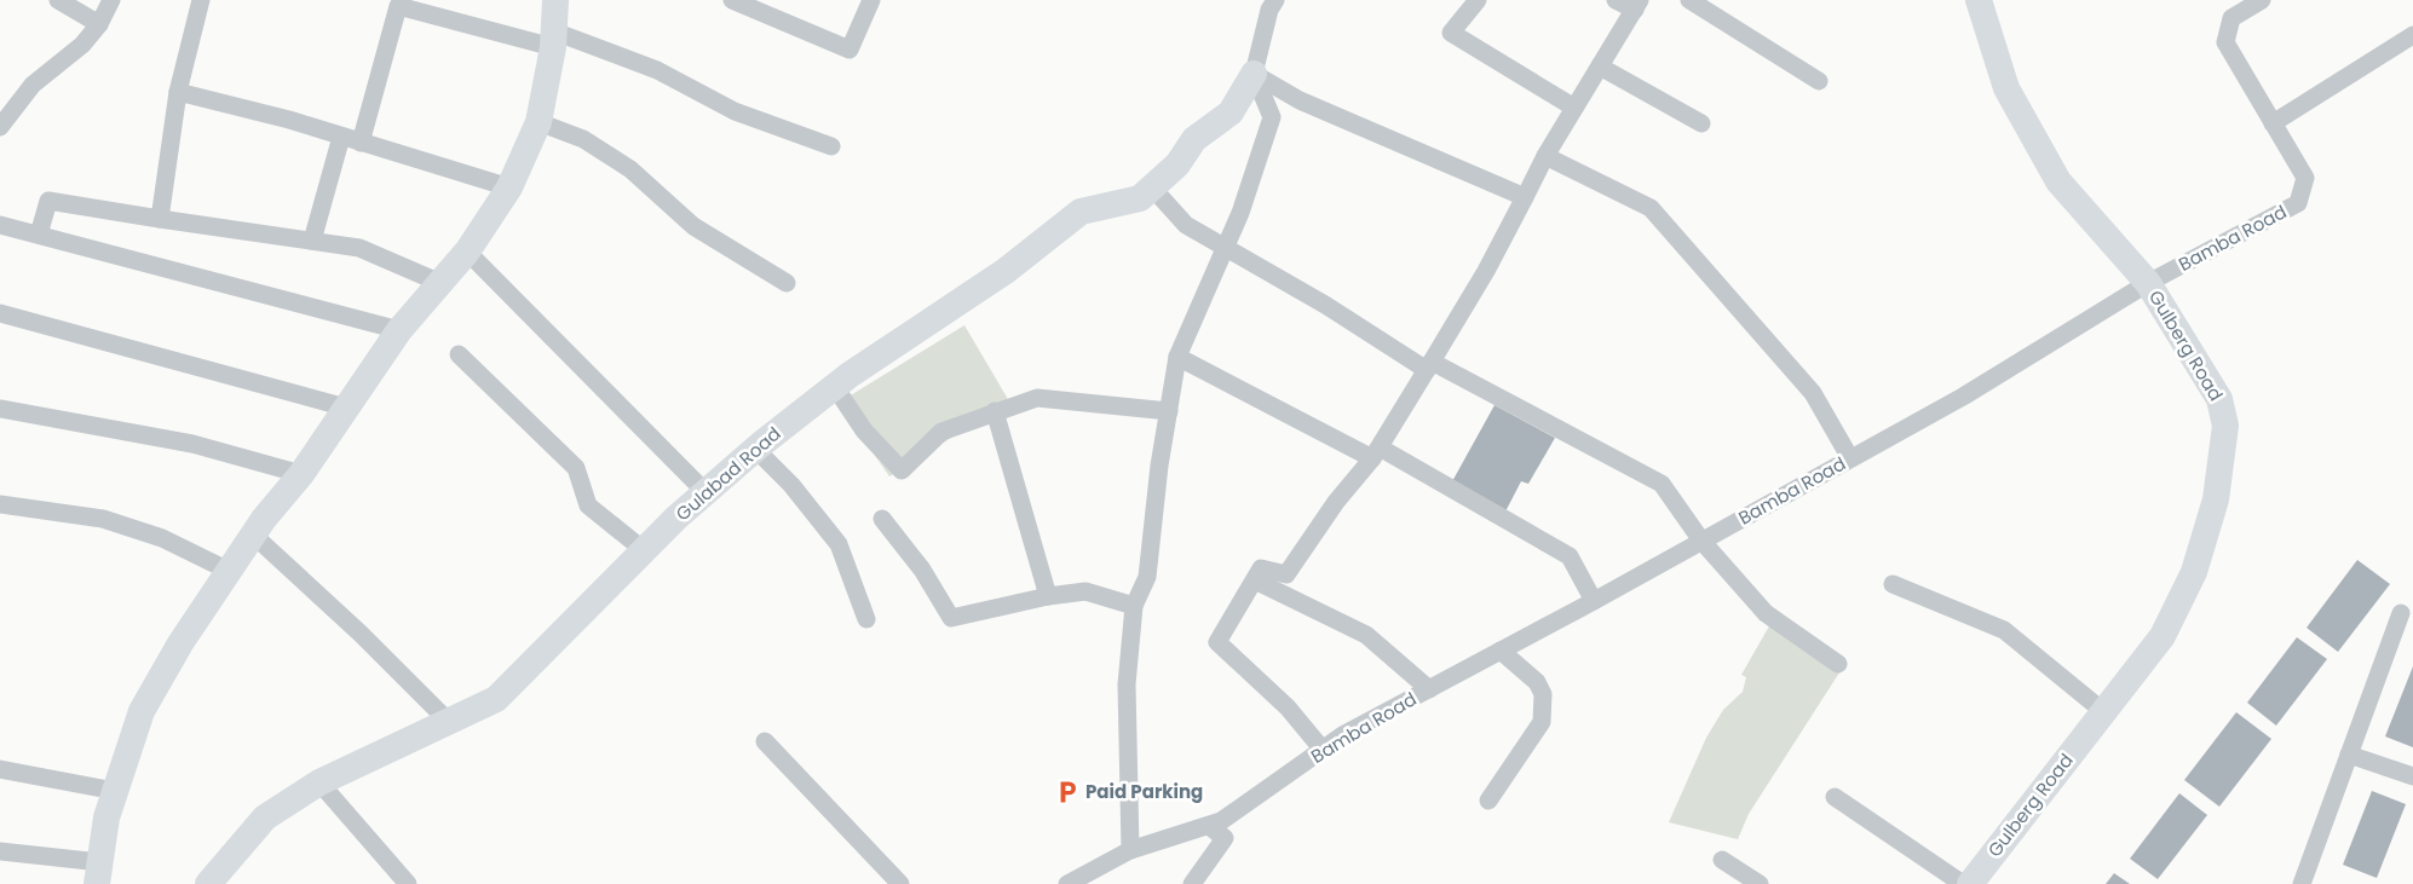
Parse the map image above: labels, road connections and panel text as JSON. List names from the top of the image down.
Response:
{
  "streets": {
    "street": ["Bamba Road", "Gulberg Road", "Gulabad Road"]
  },
  "crossings": [
    ["Bamba Road", "Gulberg Road"]
  ],
  "places": {
    "parking": ["Paid Parking"]
  }
}
